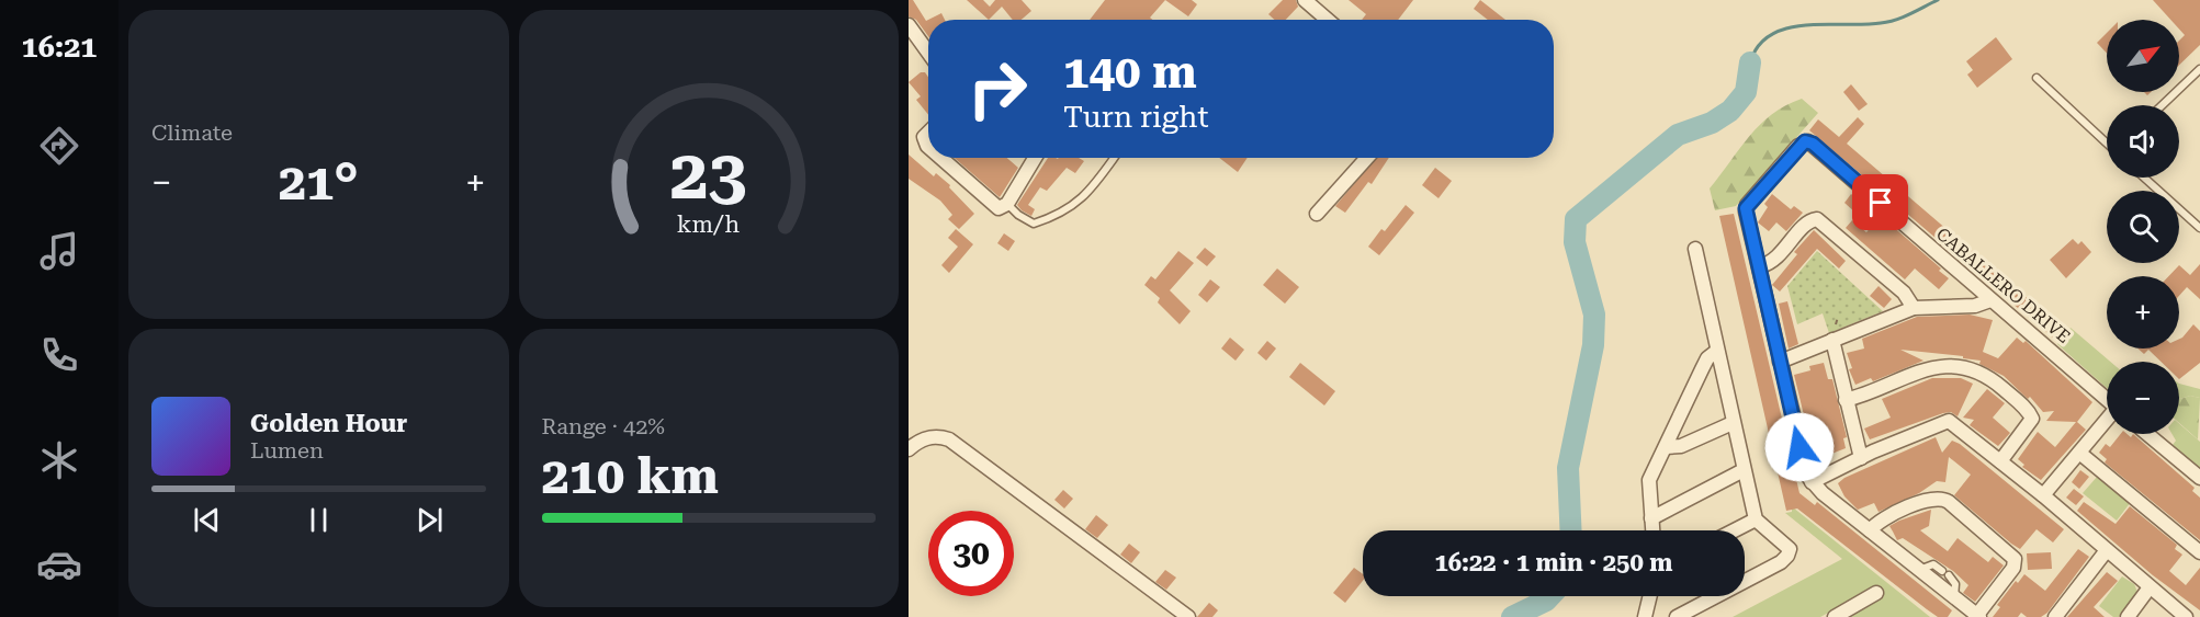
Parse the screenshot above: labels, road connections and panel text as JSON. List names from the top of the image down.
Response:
{
  "streets": {
    "street": ["CABALLERO DRIVE"]
  },
  "north": "top right",
  "page": {
    "tabs": "16:21",
    "tile": [
      "Climate",
      ["Range · 42%", "210 km"]
    ],
    "map_buttons": ["+", "−"],
    "turn": ["140 m", "Turn right"],
    "heat": ["−", "21°", "+"],
    "song": ["Golden Hour", "Lumen"],
    "limit": "30",
    "trip": "16:22 · 1 min · 250 m",
    "gauge": ["23", "km/h"]
  }
}
